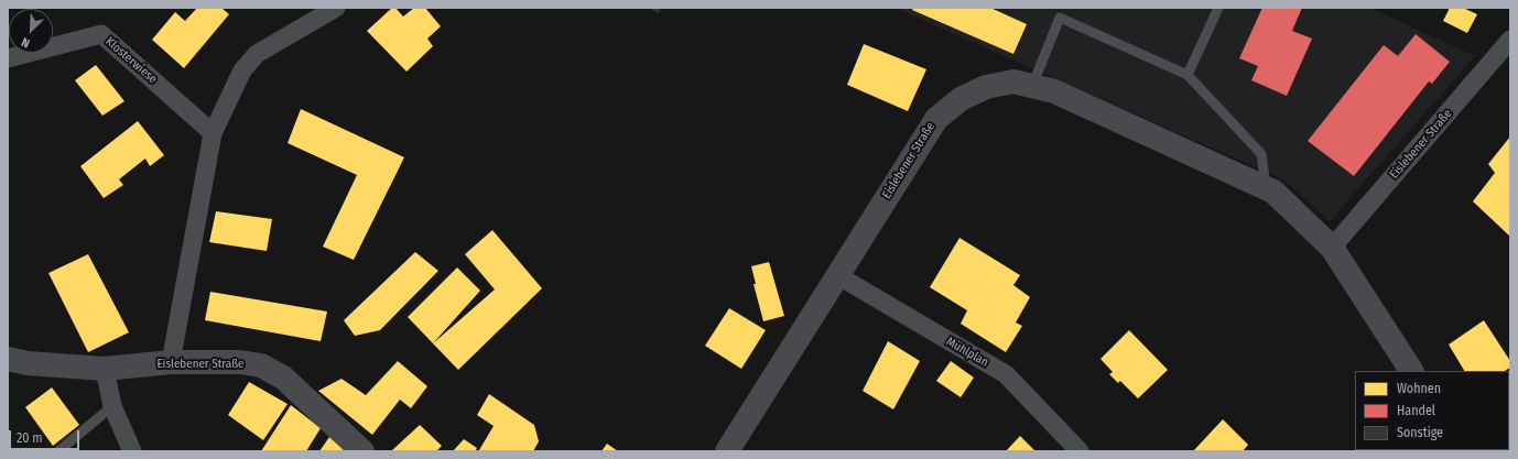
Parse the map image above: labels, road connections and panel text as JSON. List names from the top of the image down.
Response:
{
  "streets": {
    "main road": ["Eislebener Straße"],
    "street": ["Klosterwiese", "Mühlplan"]
  },
  "crossings": [
    ["Eislebener Straße", "Mühlplan"]
  ],
  "legend": ["Wohnen", "Handel", "Sonstige"],
  "scale_bar": "20 m",
  "north": "bottom left"
}
